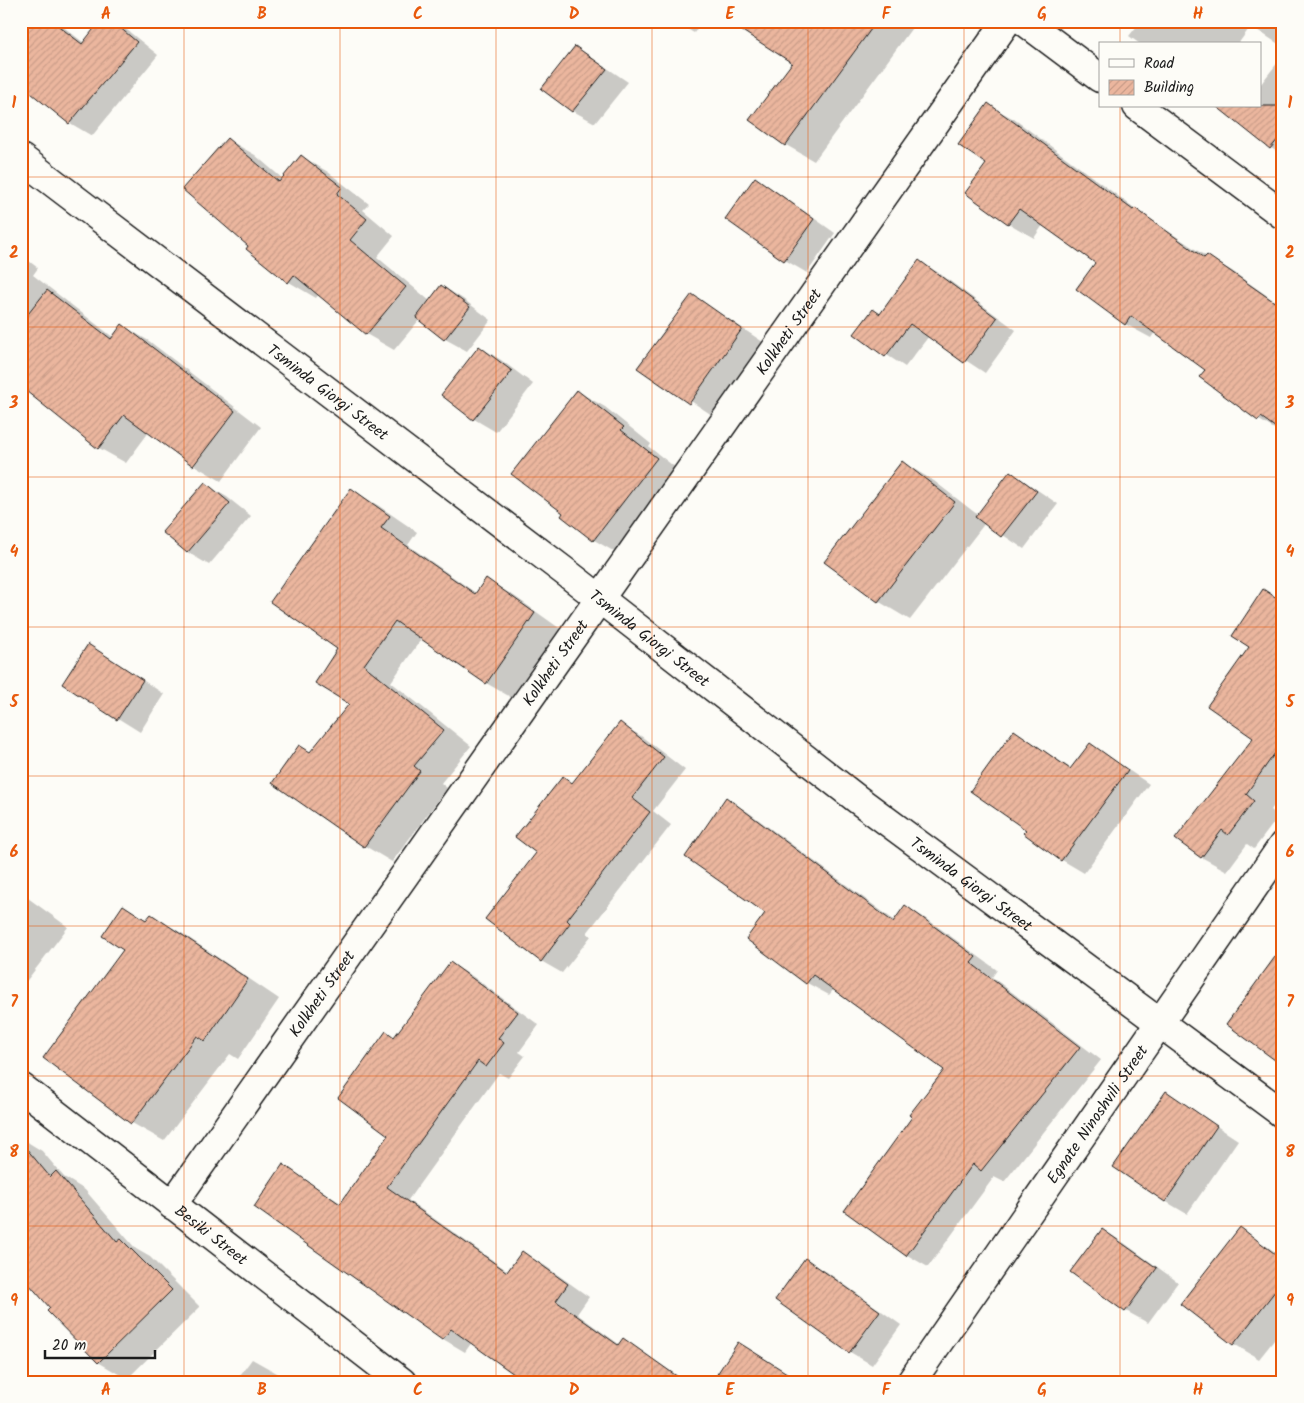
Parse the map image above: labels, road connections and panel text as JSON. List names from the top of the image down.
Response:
{
  "streets": {
    "street": [
      "Kolkheti Street",
      "Tsminda Giorgi Street",
      "Egnate Ninoshvili Street",
      "Besiki Street"
    ]
  },
  "crossings": [
    ["Kolkheti Street", "Tsminda Giorgi Street"],
    ["Kolkheti Street", "Besiki Street"],
    ["Tsminda Giorgi Street", "Egnate Ninoshvili Street"]
  ],
  "legend": ["Road", "Building"],
  "scale_bar": "20 m",
  "grid": {
    "columns": [
      "A",
      "B",
      "C",
      "D",
      "E",
      "F",
      "G",
      "H"
    ],
    "rows": [
      "1",
      "2",
      "3",
      "4",
      "5",
      "6",
      "7",
      "8",
      "9"
    ]
  }
}
